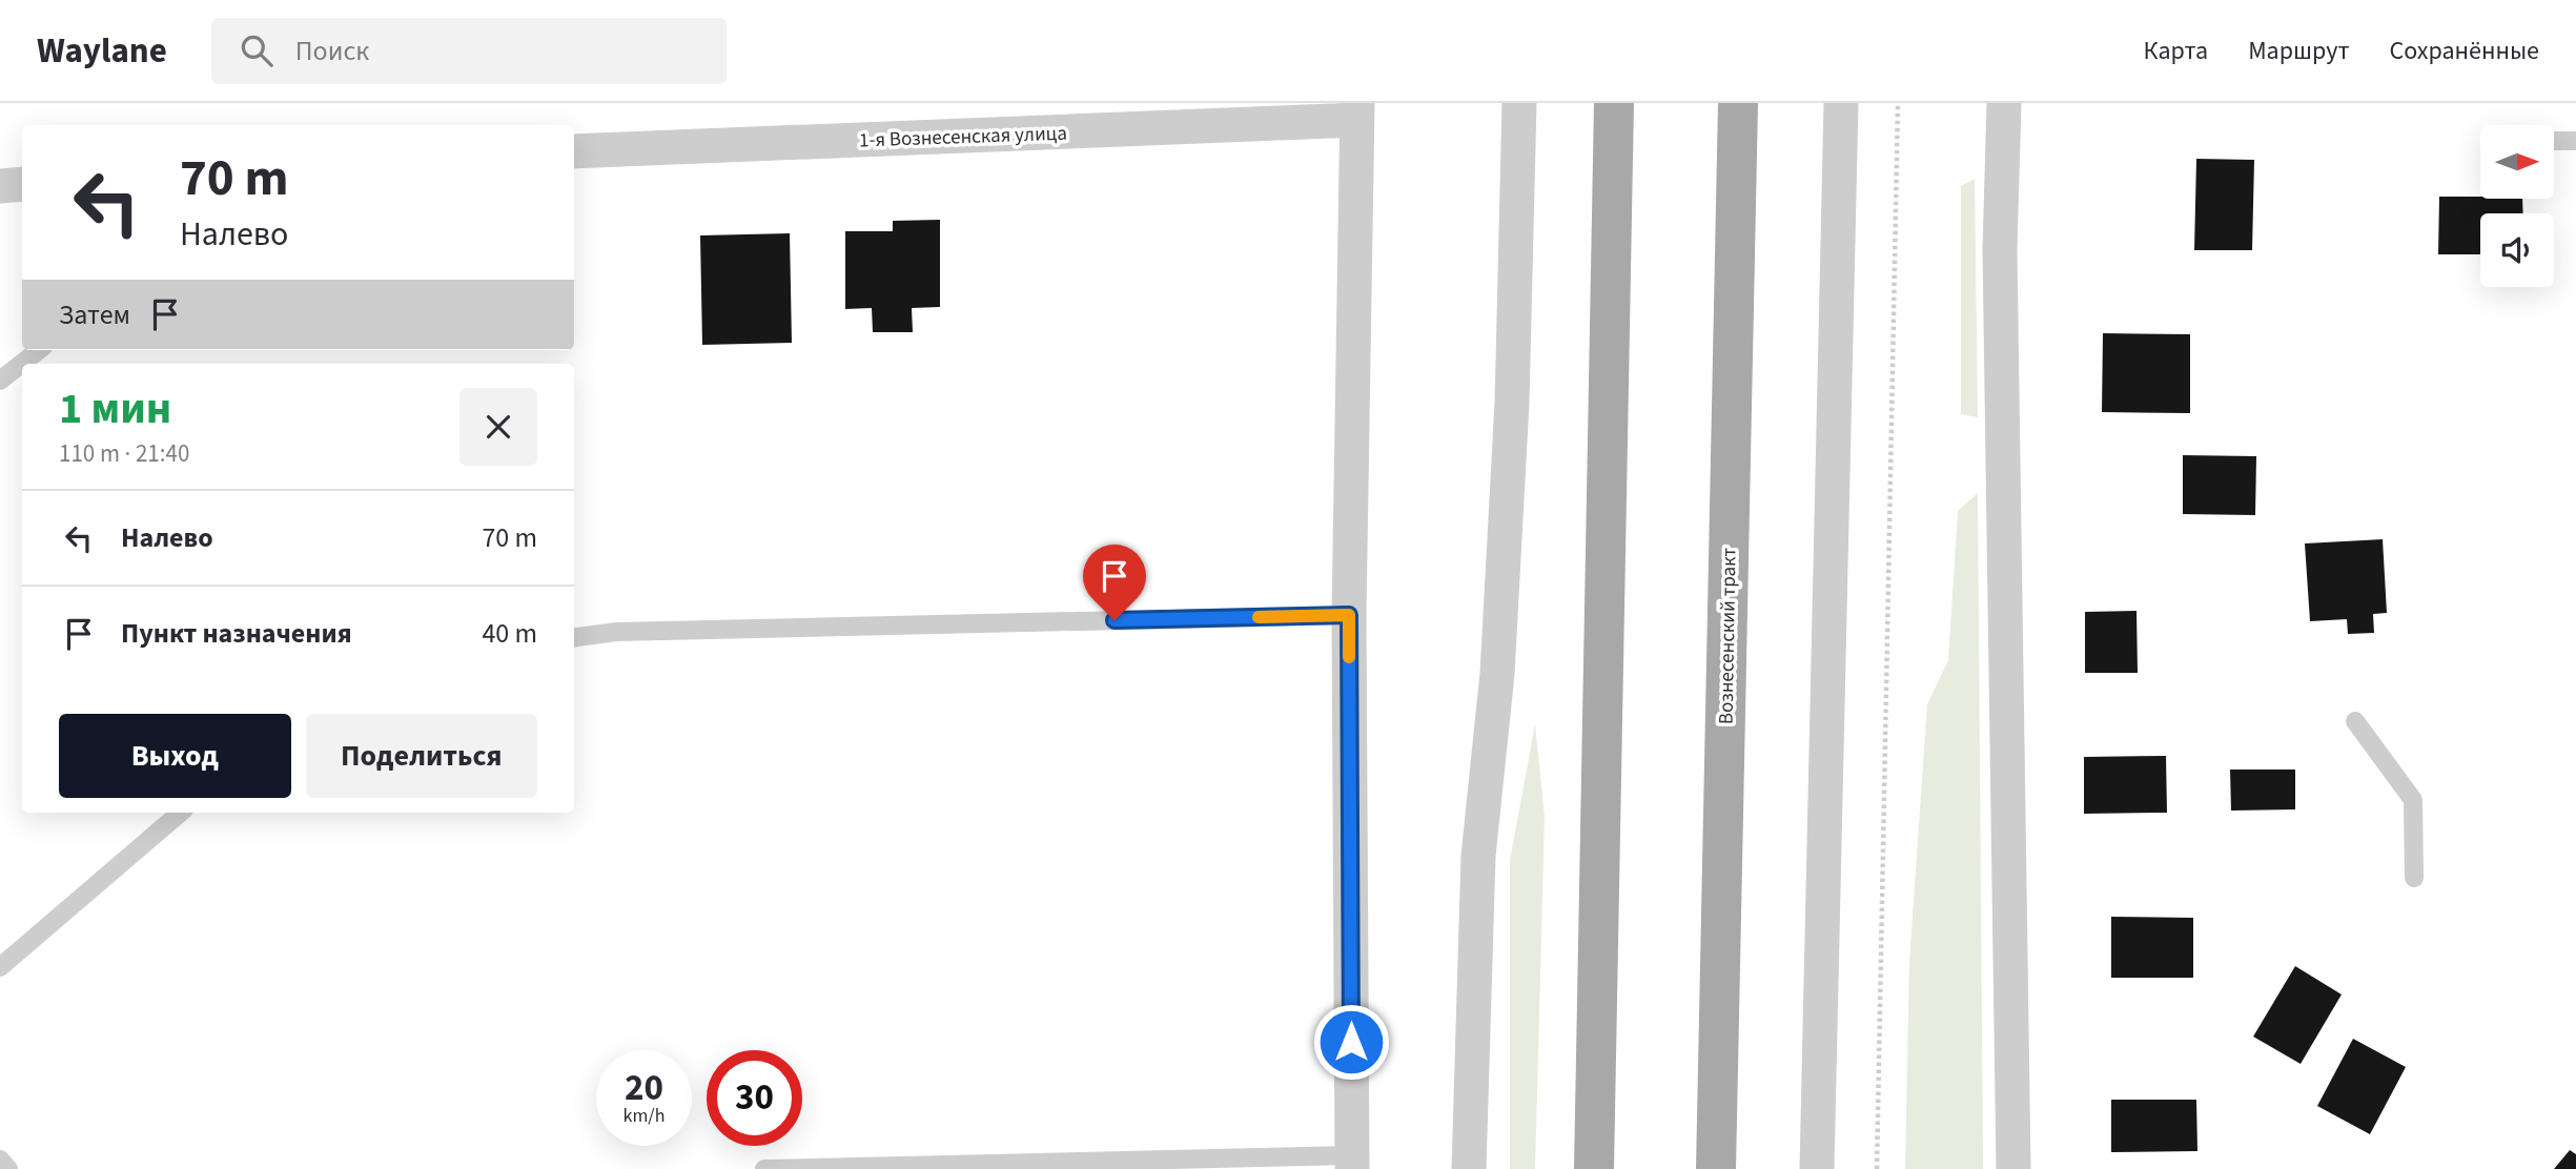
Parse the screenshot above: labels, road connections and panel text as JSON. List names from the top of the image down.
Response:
{
  "streets": {
    "main road": ["Вознесенский тракт"],
    "street": ["1-я Вознесенская улица"]
  },
  "north": "right",
  "page": {
    "header": "Waylane",
    "search": "Поиск",
    "nav": ["Карта", "Маршрут", "Сохранённые"],
    "turn": ["70 m", "Налево"],
    "then": "Затем",
    "heading": ["1 мин", "110 m · 21:40"],
    "list": [
      {
        "name": "Налево",
        "value": "70 m"
      },
      {
        "name": "Пункт назначения",
        "value": "40 m"
      }
    ],
    "buttons": ["Выход", "Поделиться"],
    "speed": "20 km/h",
    "limit": "30"
  }
}
